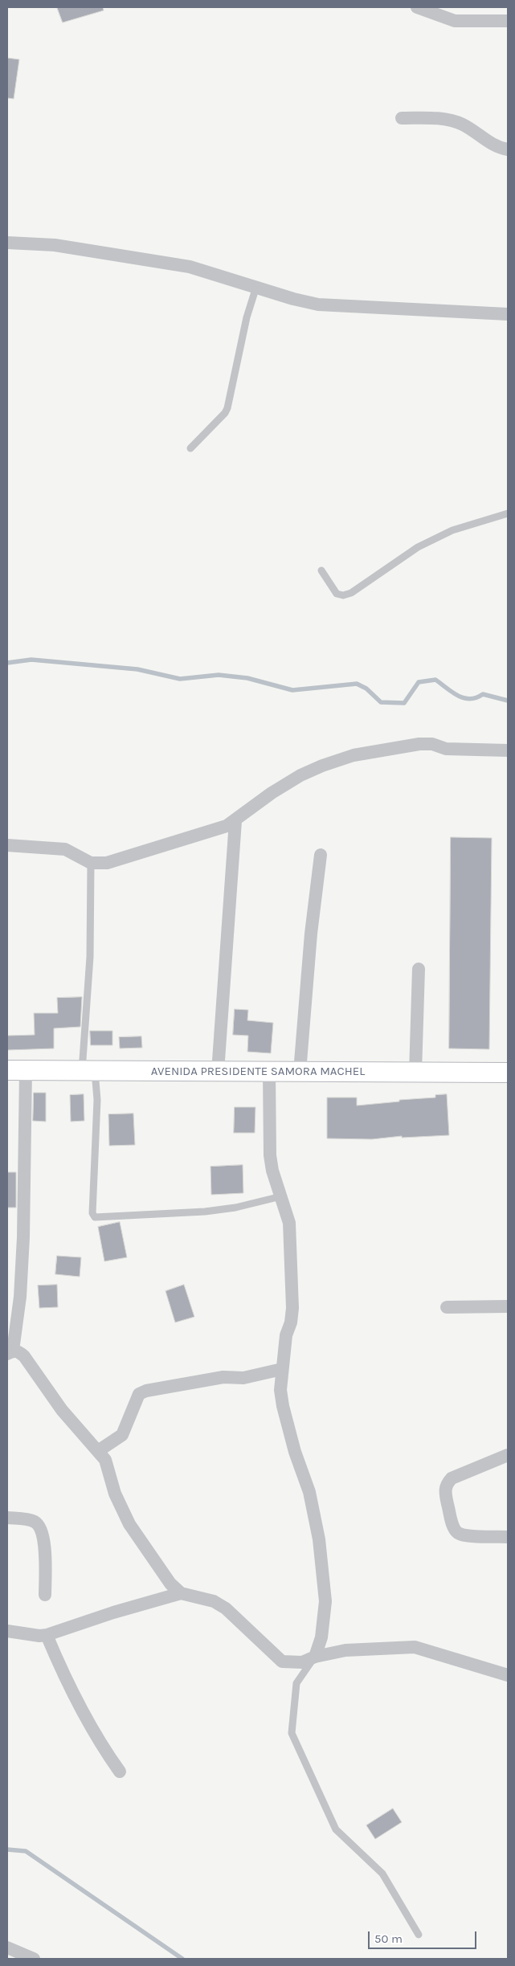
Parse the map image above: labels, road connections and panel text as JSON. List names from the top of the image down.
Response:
{
  "streets": {
    "main road": ["AVENIDA PRESIDENTE SAMORA MACHEL"]
  },
  "scale_bar": "50 m"
}
